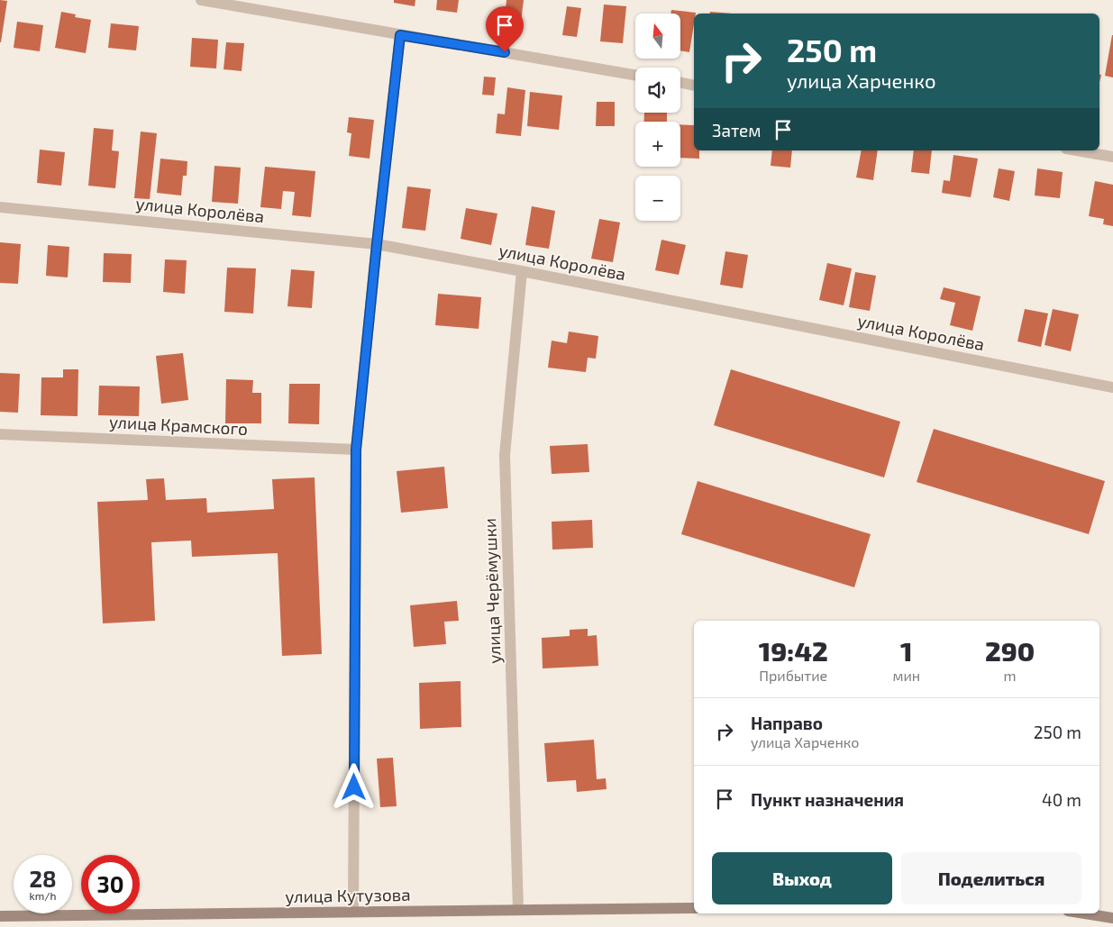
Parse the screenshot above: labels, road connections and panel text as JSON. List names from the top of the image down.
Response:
{
  "streets": {
    "main road": ["улица Кутузова"],
    "street": ["улица Королёва", "улица Крамского", "улица Черёмушки"]
  },
  "crossings": [
    ["улица Королёва", "улица Черёмушки"],
    ["улица Черёмушки", "улица Кутузова"]
  ],
  "north": "top",
  "page": {
    "map_buttons": ["+", "−"],
    "turn": ["250 m", "улица Харченко"],
    "then": "Затем",
    "eta": [
      "19:42",
      "Прибытие",
      "1",
      "мин",
      "290",
      "m"
    ],
    "list": [
      {
        "name": "Направо",
        "note": "улица Харченко",
        "value": "250 m"
      },
      {
        "name": "Пункт назначения",
        "value": "40 m"
      }
    ],
    "buttons": ["Выход", "Поделиться"],
    "speed": "28 km/h",
    "limit": "30"
  }
}
